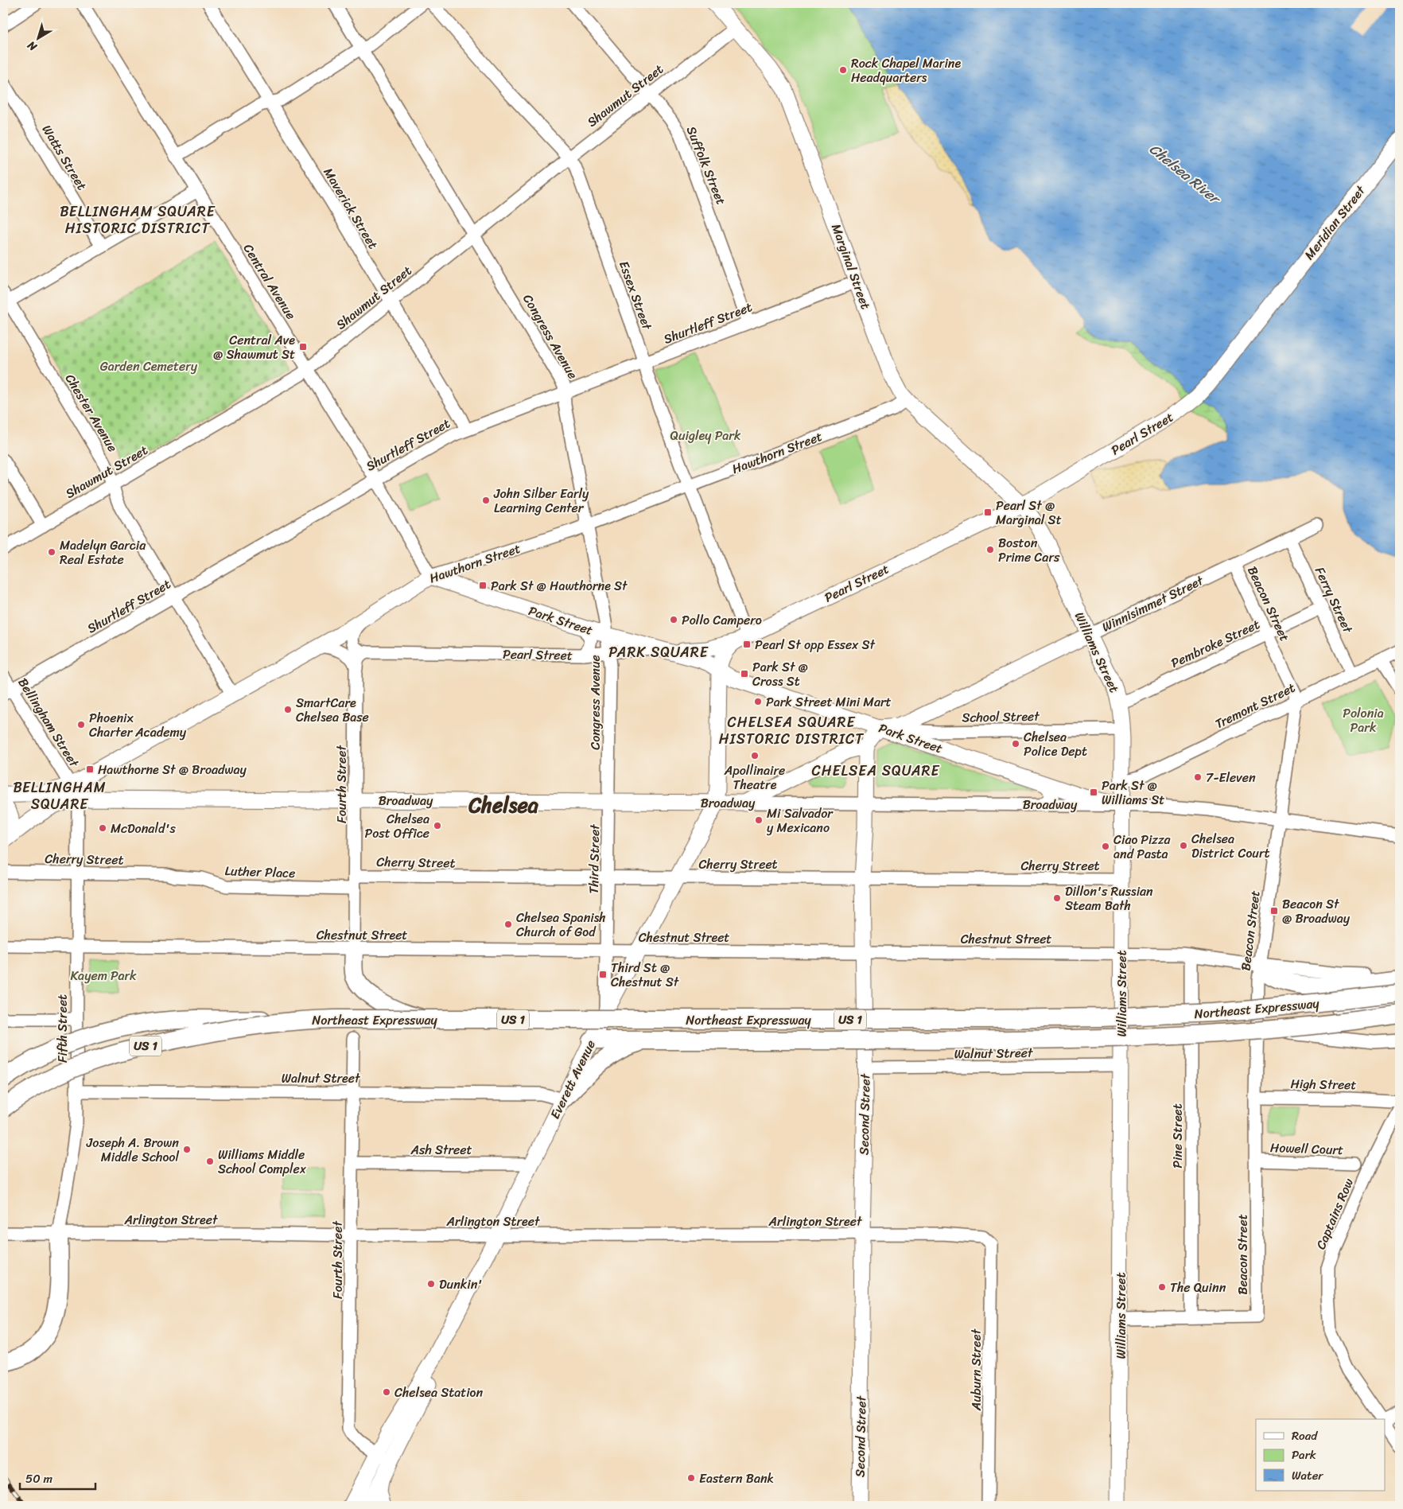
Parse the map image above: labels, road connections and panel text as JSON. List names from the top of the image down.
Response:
{
  "streets": {
    "highway": ["Northeast Expressway", "US 1"],
    "main road": [
      "Meridian Street",
      "Marginal Street",
      "Pearl Street",
      "Hawthorn Street",
      "Winnisimmet Street",
      "Park Street",
      "Williams Street",
      "Broadway",
      "Everett Avenue",
      "Second Street"
    ],
    "street": [
      "Shawmut Street",
      "Watts Street",
      "Suffolk Street",
      "Maverick Street",
      "Central Avenue",
      "Essex Street",
      "Shurtleff Street",
      "Congress Avenue",
      "Chester Avenue",
      "Ferry Street",
      "Beacon Street",
      "Pembroke Street",
      "Tremont Street",
      "School Street",
      "Bellingham Street",
      "Fourth Street",
      "Cherry Street",
      "Third Street",
      "Luther Place",
      "Chestnut Street",
      "Fifth Street",
      "Walnut Street",
      "High Street",
      "Pine Street",
      "Howell Court",
      "Ash Street",
      "Captains Row",
      "Arlington Street",
      "Auburn Street"
    ]
  },
  "crossings": [
    ["Shawmut Street", "Suffolk Street"],
    ["Shawmut Street", "Maverick Street"],
    ["Shawmut Street", "Marginal Street"],
    ["Shawmut Street", "Central Avenue"],
    ["Shawmut Street", "Essex Street"],
    ["Shawmut Street", "Congress Avenue"],
    ["Shawmut Street", "Chester Avenue"],
    ["Suffolk Street", "Shurtleff Street"],
    ["Maverick Street", "Shurtleff Street"],
    ["Meridian Street", "Pearl Street"],
    ["Marginal Street", "Shurtleff Street"],
    ["Marginal Street", "Pearl Street"],
    ["Marginal Street", "Hawthorn Street"],
    ["Marginal Street", "Williams Street"],
    ["Central Avenue", "Shurtleff Street"],
    ["Central Avenue", "Hawthorn Street"],
    ["Central Avenue", "Park Street"],
    ["Essex Street", "Shurtleff Street"],
    ["Essex Street", "Pearl Street"],
    ["Essex Street", "Hawthorn Street"],
    ["Shurtleff Street", "Congress Avenue"],
    ["Shurtleff Street", "Chester Avenue"],
    ["Shurtleff Street", "Bellingham Street"],
    ["Congress Avenue", "Pearl Street"],
    ["Congress Avenue", "Hawthorn Street"],
    ["Congress Avenue", "Park Street"],
    ["Congress Avenue", "Broadway"],
    ["Congress Avenue", "Third Street"],
    ["Chester Avenue", "Hawthorn Street"],
    ["Pearl Street", "Park Street"],
    ["Pearl Street", "Williams Street"],
    ["Hawthorn Street", "Park Street"],
    ["Hawthorn Street", "Bellingham Street"],
    ["Ferry Street", "Winnisimmet Street"],
    ["Ferry Street", "Pembroke Street"],
    ["Ferry Street", "Tremont Street"],
    ["Winnisimmet Street", "Beacon Street"],
    ["Winnisimmet Street", "Park Street"],
    ["Winnisimmet Street", "Williams Street"],
    ["Winnisimmet Street", "School Street"],
    ["Winnisimmet Street", "Second Street"],
    ["Beacon Street", "Pembroke Street"],
    ["Beacon Street", "Tremont Street"],
    ["Beacon Street", "Broadway"],
    ["Beacon Street", "Chestnut Street"],
    ["Beacon Street", "High Street"],
    ["Beacon Street", "Pine Street"],
    ["Beacon Street", "Howell Court"],
    ["Park Street", "Williams Street"],
    ["Park Street", "School Street"],
    ["Park Street", "Broadway"],
    ["Park Street", "Second Street"],
    ["Pembroke Street", "Williams Street"],
    ["Williams Street", "Tremont Street"],
    ["Williams Street", "School Street"],
    ["Williams Street", "Broadway"],
    ["Williams Street", "Cherry Street"],
    ["Williams Street", "Chestnut Street"],
    ["Williams Street", "Walnut Street"],
    ["School Street", "Second Street"],
    ["Fourth Street", "Broadway"],
    ["Fourth Street", "Cherry Street"],
    ["Fourth Street", "Luther Place"],
    ["Fourth Street", "Chestnut Street"],
    ["Fourth Street", "Walnut Street"],
    ["Fourth Street", "Everett Avenue"],
    ["Fourth Street", "Ash Street"],
    ["Fourth Street", "Arlington Street"],
    ["Broadway", "Third Street"],
    ["Broadway", "Fifth Street"],
    ["Broadway", "Everett Avenue"],
    ["Broadway", "Second Street"],
    ["Cherry Street", "Third Street"],
    ["Cherry Street", "Luther Place"],
    ["Cherry Street", "Fifth Street"],
    ["Cherry Street", "Everett Avenue"],
    ["Cherry Street", "Second Street"],
    ["Third Street", "Chestnut Street"],
    ["Third Street", "Everett Avenue"],
    ["Chestnut Street", "Fifth Street"],
    ["Chestnut Street", "Everett Avenue"],
    ["Chestnut Street", "Second Street"],
    ["Chestnut Street", "Pine Street"],
    ["Fifth Street", "Walnut Street"],
    ["Fifth Street", "Arlington Street"],
    ["Walnut Street", "Everett Avenue"],
    ["Walnut Street", "Second Street"],
    ["Everett Avenue", "Ash Street"],
    ["Everett Avenue", "Arlington Street"],
    ["High Street", "Captains Row"],
    ["Second Street", "Arlington Street"],
    ["Arlington Street", "Auburn Street"]
  ],
  "districts": [
    "BELLINGHAM SQUARE HISTORIC DISTRICT",
    "PARK SQUARE",
    "CHELSEA SQUARE HISTORIC DISTRICT",
    "CHELSEA SQUARE",
    "BELLINGHAM SQUARE",
    "Chelsea"
  ],
  "water": ["Chelsea River"],
  "parks": [
    "Garden Cemetery",
    "Quigley Park",
    "Polonia Park",
    "Kayem Park"
  ],
  "places": {
    "other": [
      "Rock Chapel Marine Headquarters",
      "John Silber Early Learning Center",
      "Boston Prime Cars",
      "Madelyn Garcia Real Estate",
      "Pollo Campero",
      "Park Street Mini Mart",
      "SmartCare Chelsea Base",
      "Phoenix Charter Academy",
      "Chelsea Police Dept",
      "Apollinaire Theatre",
      "7-Eleven",
      "Mi Salvador y Mexicano",
      "Chelsea Post Office",
      "McDonald's",
      "Chelsea District Court",
      "Ciao Pizza and Pasta",
      "Dillon's Russian Steam Bath",
      "Chelsea Spanish Church of God",
      "Joseph A. Brown Middle School",
      "Williams Middle School Complex",
      "Dunkin'",
      "The Quinn",
      "Chelsea Station",
      "Eastern Bank"
    ],
    "transit": [
      "Central Ave @ Shawmut St",
      "Pearl St @ Marginal St",
      "Park St @ Hawthorne St",
      "Pearl St opp Essex St",
      "Park St @ Cross St",
      "Hawthorne St @ Broadway",
      "Park St @ Williams St",
      "Beacon St @ Broadway",
      "Third St @ Chestnut St"
    ]
  },
  "legend": ["Road", "Park", "Water"],
  "scale_bar": "50 m",
  "north": "bottom left"
}
